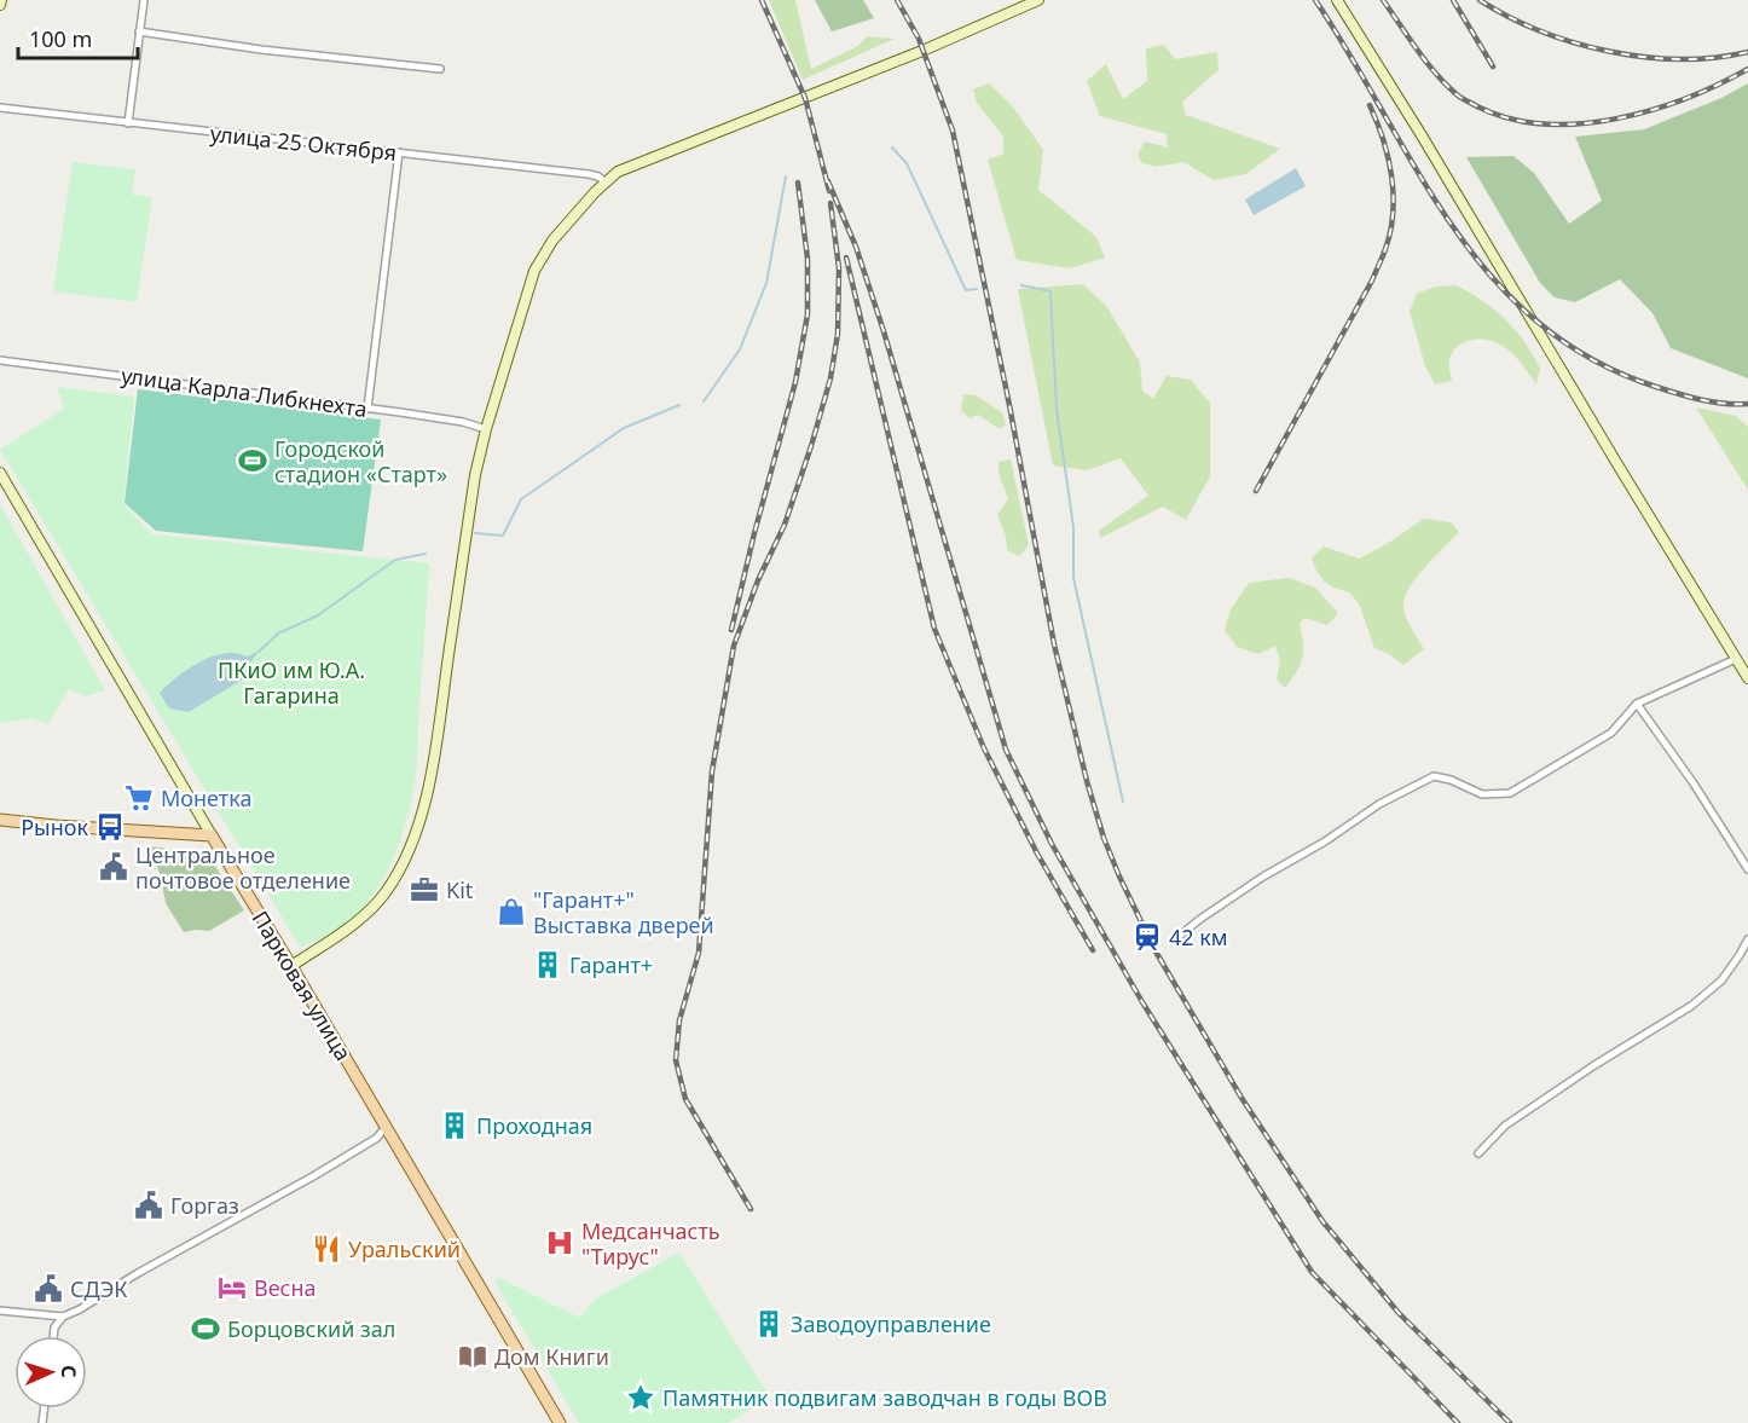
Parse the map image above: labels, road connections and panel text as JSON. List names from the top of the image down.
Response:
{
  "streets": {
    "main road": ["Парковая улица"],
    "street": ["улица 25 Октября", "улица Карла Либкнехта"]
  },
  "parks": ["ПКиО им Ю.А. Гагарина"],
  "places": {
    "sports": ["Городской стадион «Старт»", "Борцовский зал"],
    "supermarket": ["Монетка"],
    "bus stop": ["Рынок"],
    "public building": ["Центральное почтовое отделение", "Горгаз", "СДЭК"],
    "office": ["Kit"],
    "shop": ["\"Гарант+\" Выставка дверей"],
    "station": ["42 км"],
    "building": ["Гарант+", "Проходная", "Заводоуправление"],
    "hospital": ["Медсанчасть \"Тирус\""],
    "restaurant": ["Уральский"],
    "hotel": ["Весна"],
    "library": ["Дом Книги"],
    "place": ["Памятник подвигам заводчан в годы ВОВ"]
  },
  "scale_bar": "100 m",
  "north": "right"
}
